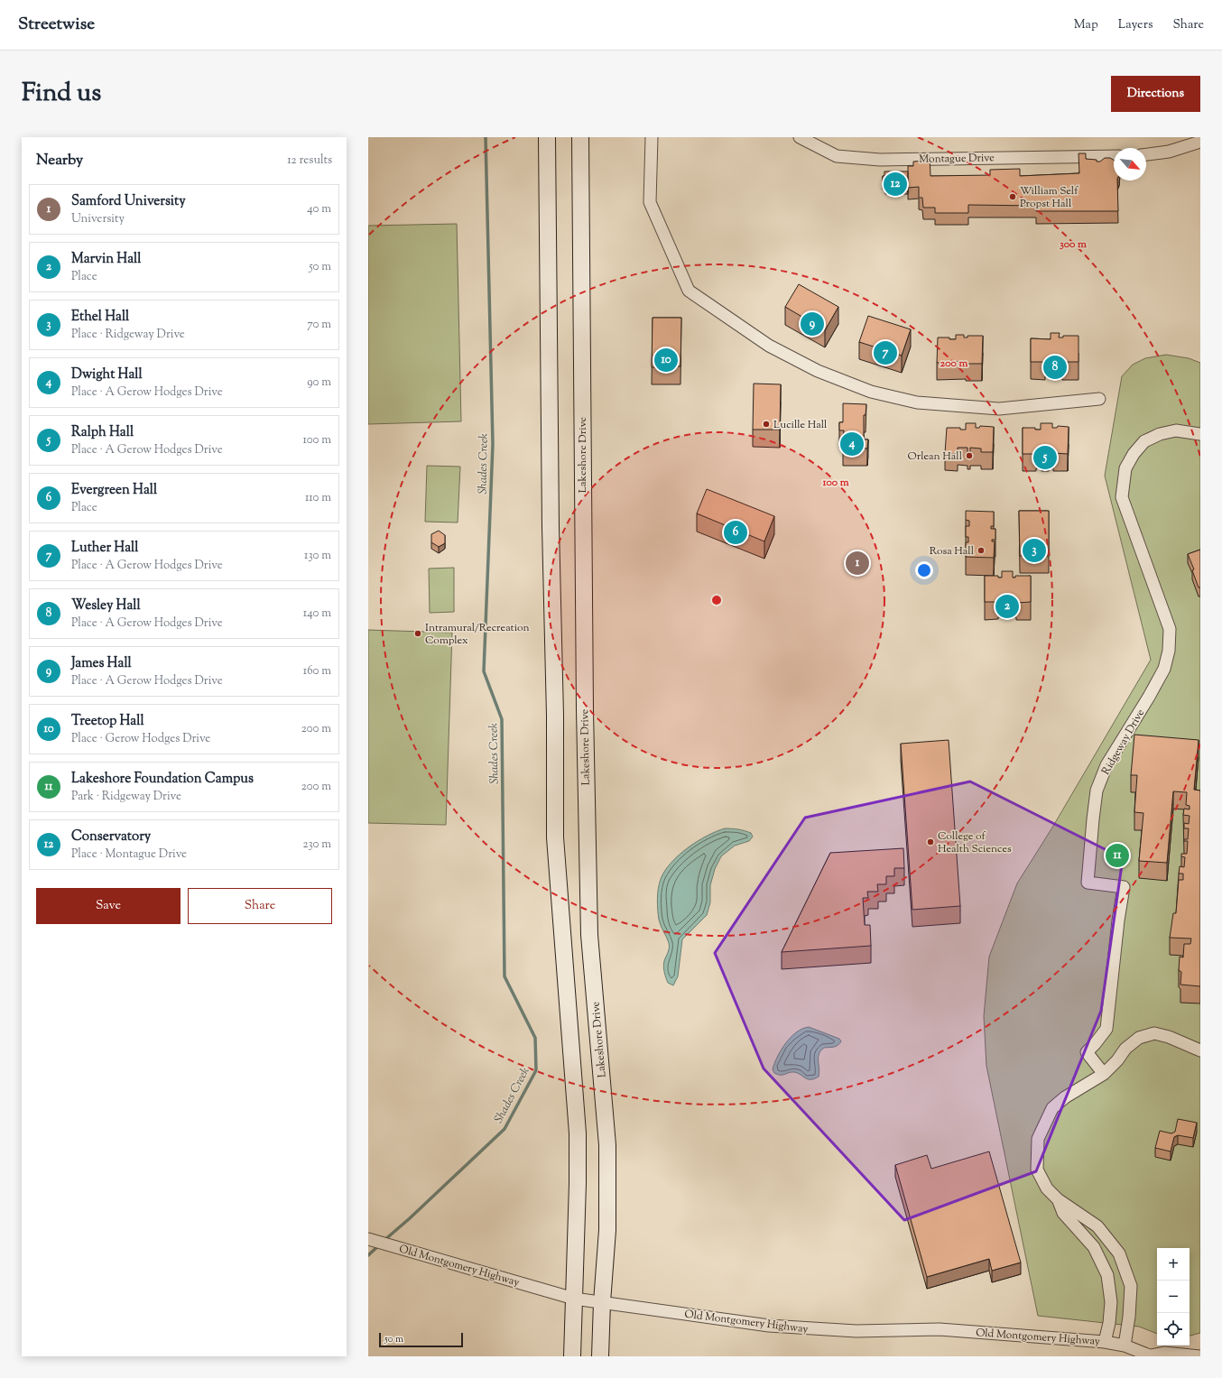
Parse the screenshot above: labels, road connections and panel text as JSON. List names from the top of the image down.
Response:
{
  "streets": {
    "main road": ["Lakeshore Drive"],
    "street": ["Montague Drive", "Ridgeway Drive", "Old Montgomery Highway"]
  },
  "crossings": [
    ["Lakeshore Drive", "Old Montgomery Highway"]
  ],
  "water": ["Shades Creek"],
  "places": [
    "William Self Propst Hall",
    "Lucille Hall",
    "Orlean Hall",
    "Rosa Hall",
    "Intramural/Recreation Complex",
    "College of Health Sciences"
  ],
  "scale_bar": "50 m",
  "north": "bottom right",
  "page": {
    "header": "Streetwise",
    "nav": ["Map", "Layers", "Share"],
    "title": "Find us",
    "buttons": [
      "Directions",
      ["Save", "Share"]
    ],
    "heading": ["Nearby", "12 results"],
    "pins": [
      "12",
      "9",
      "7",
      "10",
      "8",
      "4",
      "5",
      "6",
      "3",
      "1",
      "2",
      "11"
    ],
    "list": [
      {
        "mark": "1",
        "name": "Samford University",
        "note": "University",
        "value": "40 m"
      },
      {
        "mark": "2",
        "name": "Marvin Hall",
        "note": "Place",
        "value": "50 m"
      },
      {
        "mark": "3",
        "name": "Ethel Hall",
        "note": "Place · Ridgeway Drive",
        "value": "70 m"
      },
      {
        "mark": "4",
        "name": "Dwight Hall",
        "note": "Place · A Gerow Hodges Drive",
        "value": "90 m"
      },
      {
        "mark": "5",
        "name": "Ralph Hall",
        "note": "Place · A Gerow Hodges Drive",
        "value": "100 m"
      },
      {
        "mark": "6",
        "name": "Evergreen Hall",
        "note": "Place",
        "value": "110 m"
      },
      {
        "mark": "7",
        "name": "Luther Hall",
        "note": "Place · A Gerow Hodges Drive",
        "value": "130 m"
      },
      {
        "mark": "8",
        "name": "Wesley Hall",
        "note": "Place · A Gerow Hodges Drive",
        "value": "140 m"
      },
      {
        "mark": "9",
        "name": "James Hall",
        "note": "Place · A Gerow Hodges Drive",
        "value": "160 m"
      },
      {
        "mark": "10",
        "name": "Treetop Hall",
        "note": "Place · Gerow Hodges Drive",
        "value": "200 m"
      },
      {
        "mark": "11",
        "name": "Lakeshore Foundation Campus",
        "note": "Park · Ridgeway Drive",
        "value": "200 m"
      },
      {
        "mark": "12",
        "name": "Conservatory",
        "note": "Place · Montague Drive",
        "value": "230 m"
      }
    ],
    "map_buttons": ["+", "−"],
    "scale": "50 m"
  },
  "rings": ["300 m", "200 m", "100 m"]
}
